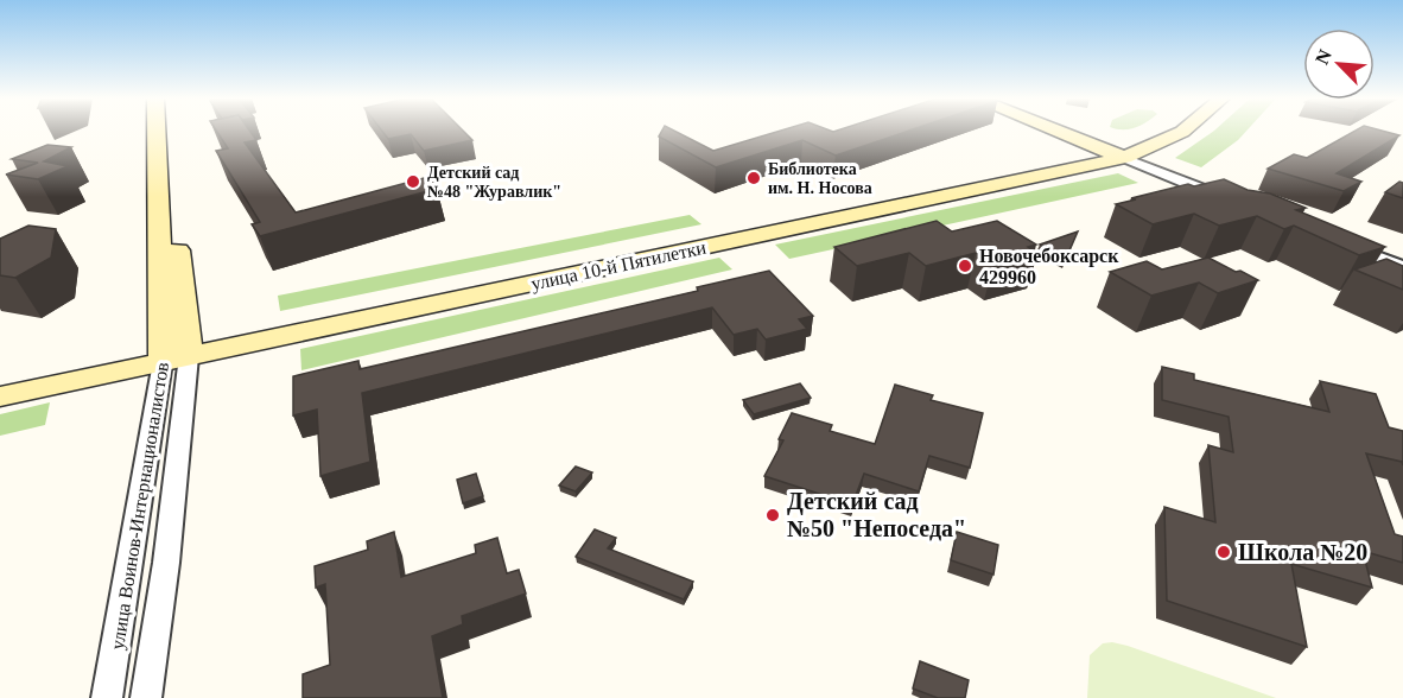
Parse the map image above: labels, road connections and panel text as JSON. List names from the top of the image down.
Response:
{
  "streets": {
    "main road": ["улица 10-й Пятилетки", "улица Воинов-Интернационалистов"]
  },
  "crossings": [
    ["улица 10-й Пятилетки", "улица Воинов-Интернационалистов"]
  ],
  "places": [
    "Библиотека им. Н. Носова",
    "Детский сад №48 \"Журавлик\"",
    "Новочебоксарск 429960",
    "Детский сад №50 \"Непоседа\"",
    "Школа №20"
  ],
  "north": "top left"
}
